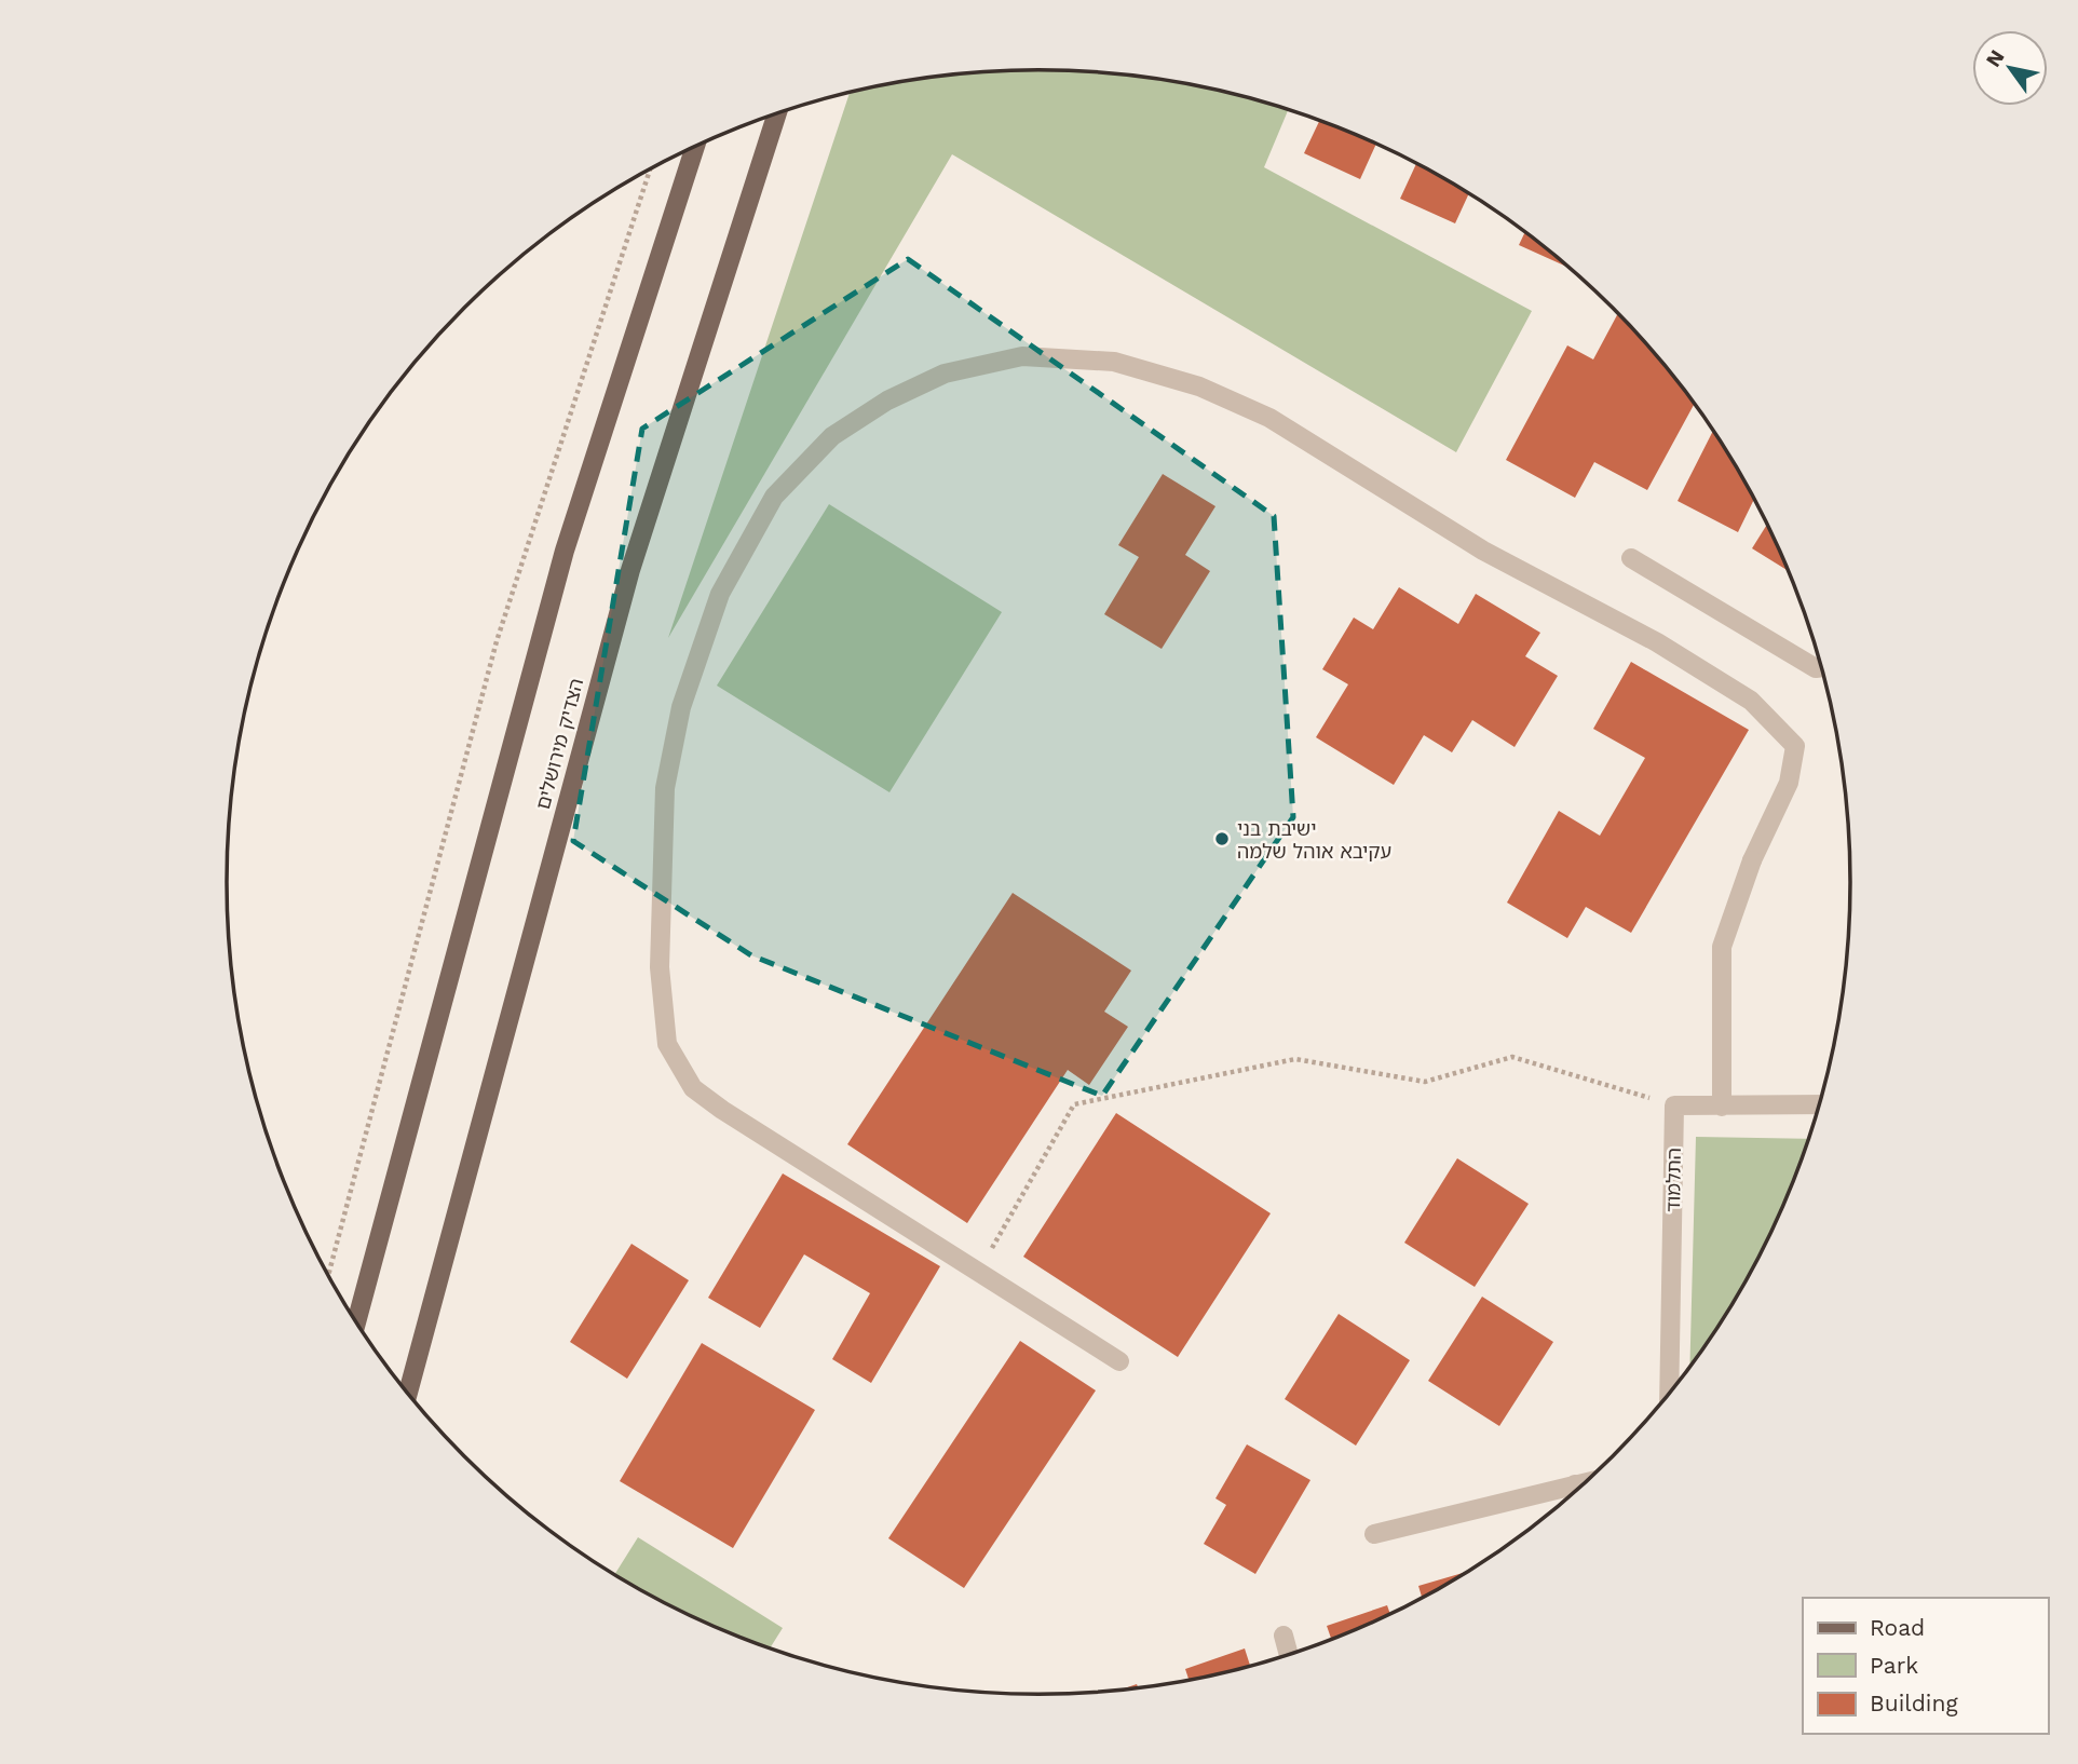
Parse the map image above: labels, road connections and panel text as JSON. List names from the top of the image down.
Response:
{
  "streets": {
    "main road": ["הצדיק מירושלים"],
    "street": ["התלמוד"]
  },
  "places": ["ישיבת בני עקיבא אוהל שלמה"],
  "legend": ["Road", "Park", "Building"],
  "north": "top left"
}
